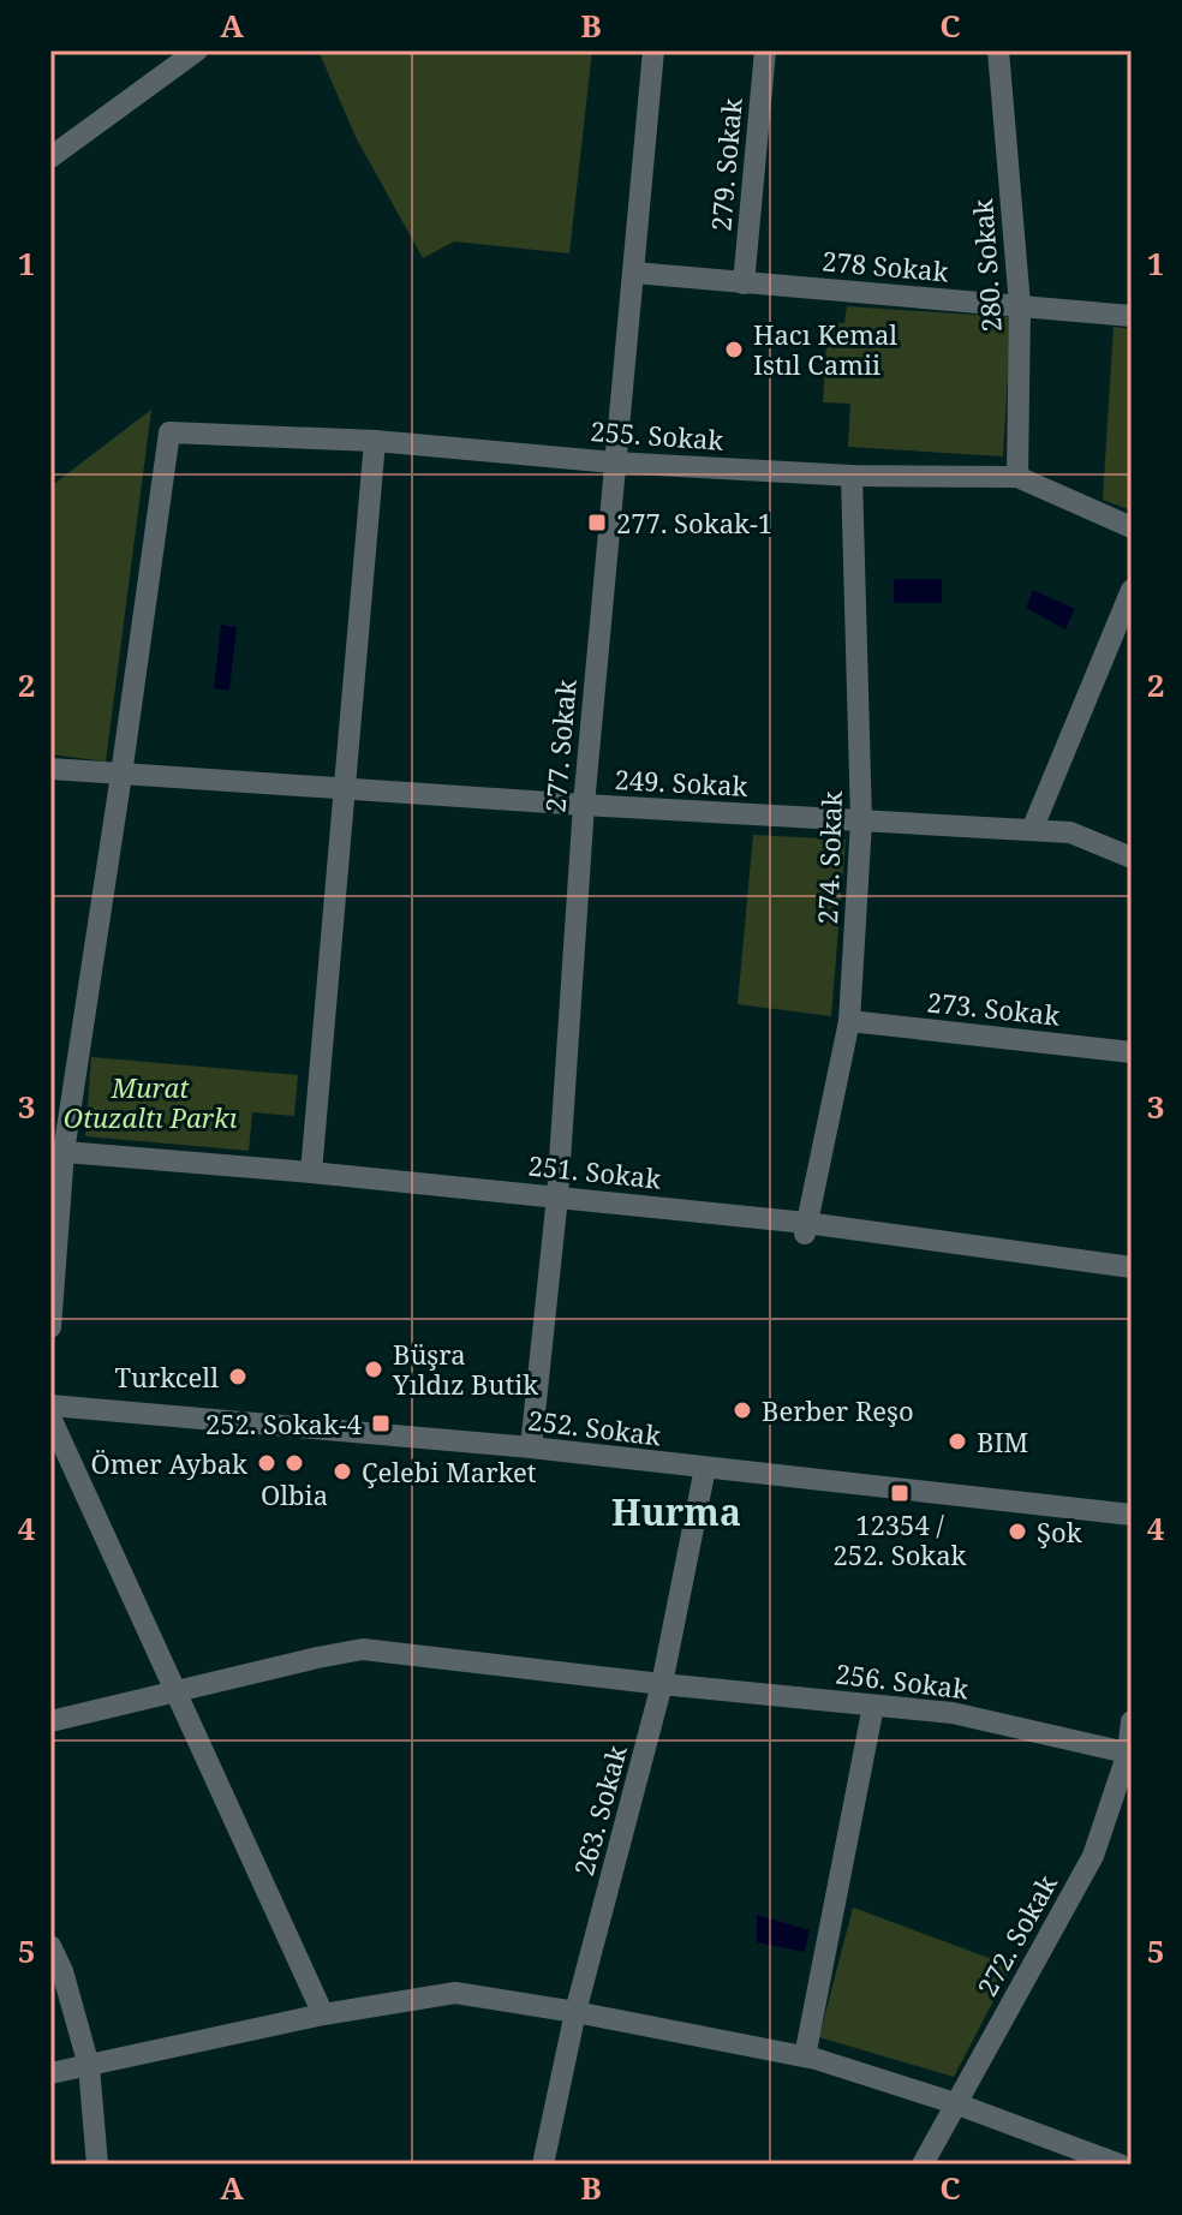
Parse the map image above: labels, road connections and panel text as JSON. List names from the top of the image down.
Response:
{
  "streets": {
    "street": [
      "279. Sokak",
      "278 Sokak",
      "280. Sokak",
      "255. Sokak",
      "277. Sokak",
      "249. Sokak",
      "274. Sokak",
      "273. Sokak",
      "251. Sokak",
      "252. Sokak",
      "256. Sokak",
      "263. Sokak",
      "272. Sokak"
    ]
  },
  "crossings": [
    ["279. Sokak", "278 Sokak"],
    ["278 Sokak", "280. Sokak"],
    ["278 Sokak", "277. Sokak"],
    ["280. Sokak", "255. Sokak"],
    ["255. Sokak", "277. Sokak"],
    ["255. Sokak", "249. Sokak"],
    ["255. Sokak", "274. Sokak"],
    ["277. Sokak", "249. Sokak"],
    ["277. Sokak", "251. Sokak"],
    ["277. Sokak", "252. Sokak"],
    ["249. Sokak", "274. Sokak"],
    ["274. Sokak", "273. Sokak"],
    ["274. Sokak", "251. Sokak"],
    ["252. Sokak", "263. Sokak"],
    ["256. Sokak", "263. Sokak"],
    ["256. Sokak", "272. Sokak"]
  ],
  "districts": ["Hurma"],
  "parks": ["Murat Otuzaltı Parkı"],
  "places": {
    "other": [
      "Hacı Kemal Istıl Camii",
      "Büşra Yıldız Butik",
      "Turkcell",
      "Berber Reşo",
      "BIM",
      "Ömer Aybak",
      "Olbia",
      "Çelebi Market",
      "Şok"
    ],
    "transit": ["277. Sokak-1", "252. Sokak-4", "12354 / 252. Sokak"]
  },
  "grid": {
    "columns": ["A", "B", "C"],
    "rows": [
      "1",
      "2",
      "3",
      "4",
      "5"
    ]
  }
}
